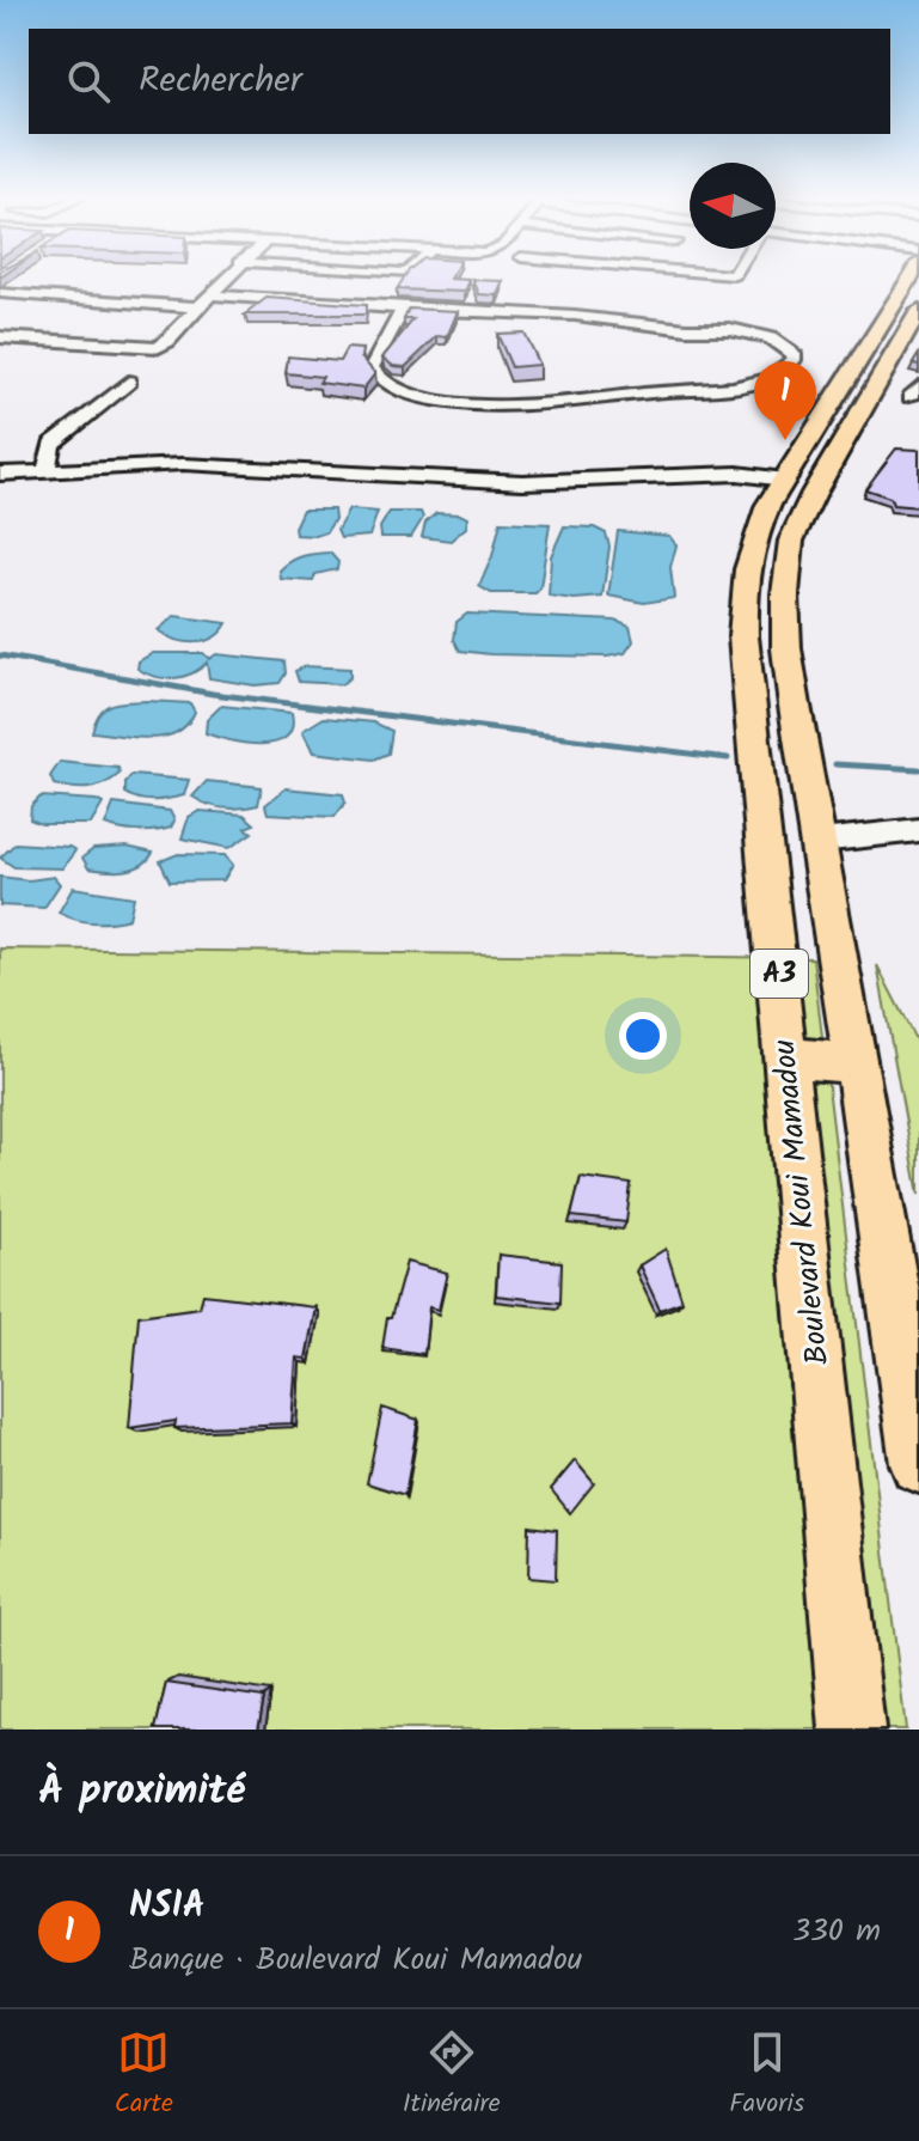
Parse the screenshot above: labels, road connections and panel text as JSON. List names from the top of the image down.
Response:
{
  "streets": {
    "main road": ["A3", "Boulevard Koui Mamadou"]
  },
  "north": "left",
  "page": {
    "search": "Rechercher",
    "pins": "1",
    "heading": "À proximité",
    "list": [
      {
        "mark": "1",
        "name": "NSIA",
        "note": "Banque · Boulevard Koui Mamadou",
        "value": "330 m"
      }
    ],
    "nav": ["Carte", "Itinéraire", "Favoris"]
  }
}
